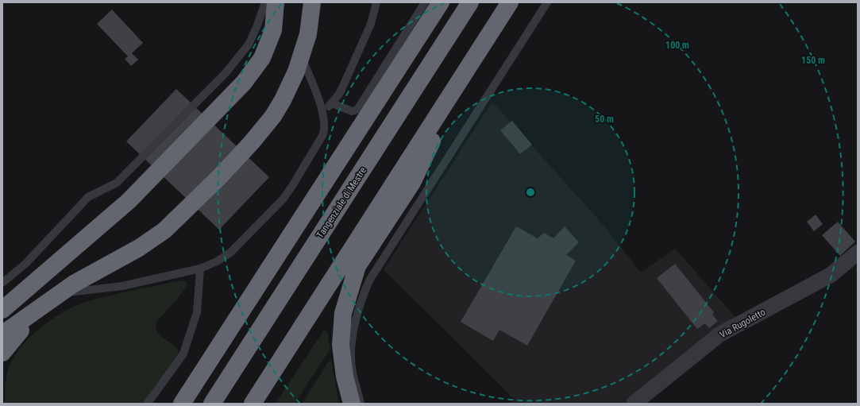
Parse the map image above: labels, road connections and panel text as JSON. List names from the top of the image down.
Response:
{
  "streets": {
    "highway": ["Tangenziale di Mestre"],
    "street": ["Via Rugoletto"]
  },
  "rings": ["100 m", "150 m", "50 m"]
}
